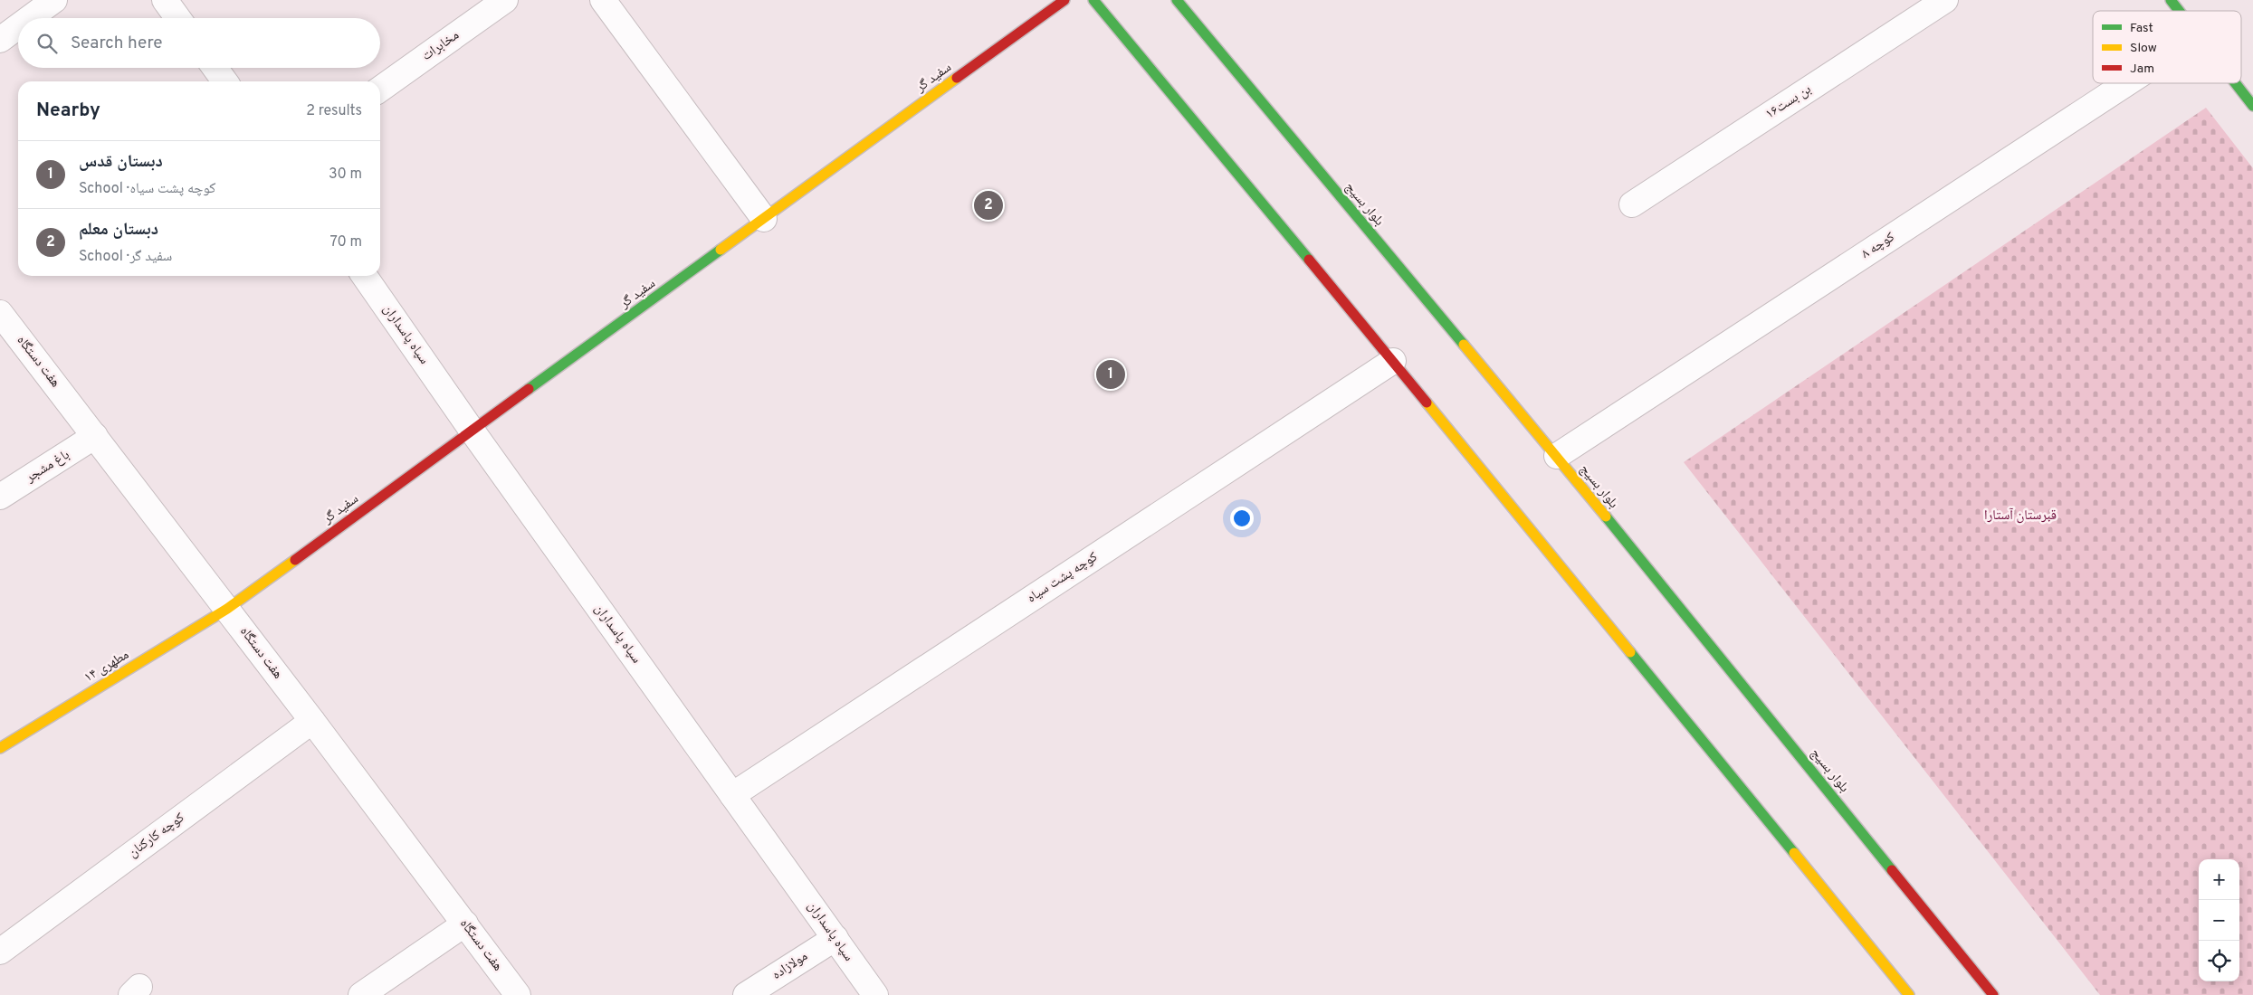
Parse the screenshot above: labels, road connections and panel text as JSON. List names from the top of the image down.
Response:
{
  "streets": {
    "main road": ["سفید گر", "بلوار بسیج", "مطهری ۱۴"],
    "street": [
      "مخابرات",
      "بن بست۱۶",
      "کوچه ۸",
      "سپاه پاسداران",
      "هفت دستگاه",
      "باغ مشجر",
      "کوچه پشت سیاه",
      "کوچه کارکنان",
      "مولازاده"
    ]
  },
  "crossings": [
    ["سفید گر", "سپاه پاسداران"],
    ["سفید گر", "هفت دستگاه"],
    ["سفید گر", "مطهری ۱۴"],
    ["بلوار بسیج", "کوچه ۸"],
    ["سپاه پاسداران", "کوچه پشت سیاه"],
    ["سپاه پاسداران", "مولازاده"],
    ["هفت دستگاه", "باغ مشجر"],
    ["هفت دستگاه", "مطهری ۱۴"],
    ["هفت دستگاه", "کوچه کارکنان"]
  ],
  "parks": ["قبرستان آستارا"],
  "legend": ["Fast", "Slow", "Jam"],
  "page": {
    "search": "Search here",
    "heading": ["Nearby", "2 results"],
    "list": [
      {
        "mark": "1",
        "name": "دبستان قدس",
        "note": "School · کوچه پشت سیاه",
        "value": "30 m"
      },
      {
        "mark": "2",
        "name": "دبستان معلم",
        "note": "School · سفید گر",
        "value": "70 m"
      }
    ],
    "pins": ["2", "1"],
    "map_buttons": ["+", "−"]
  }
}
